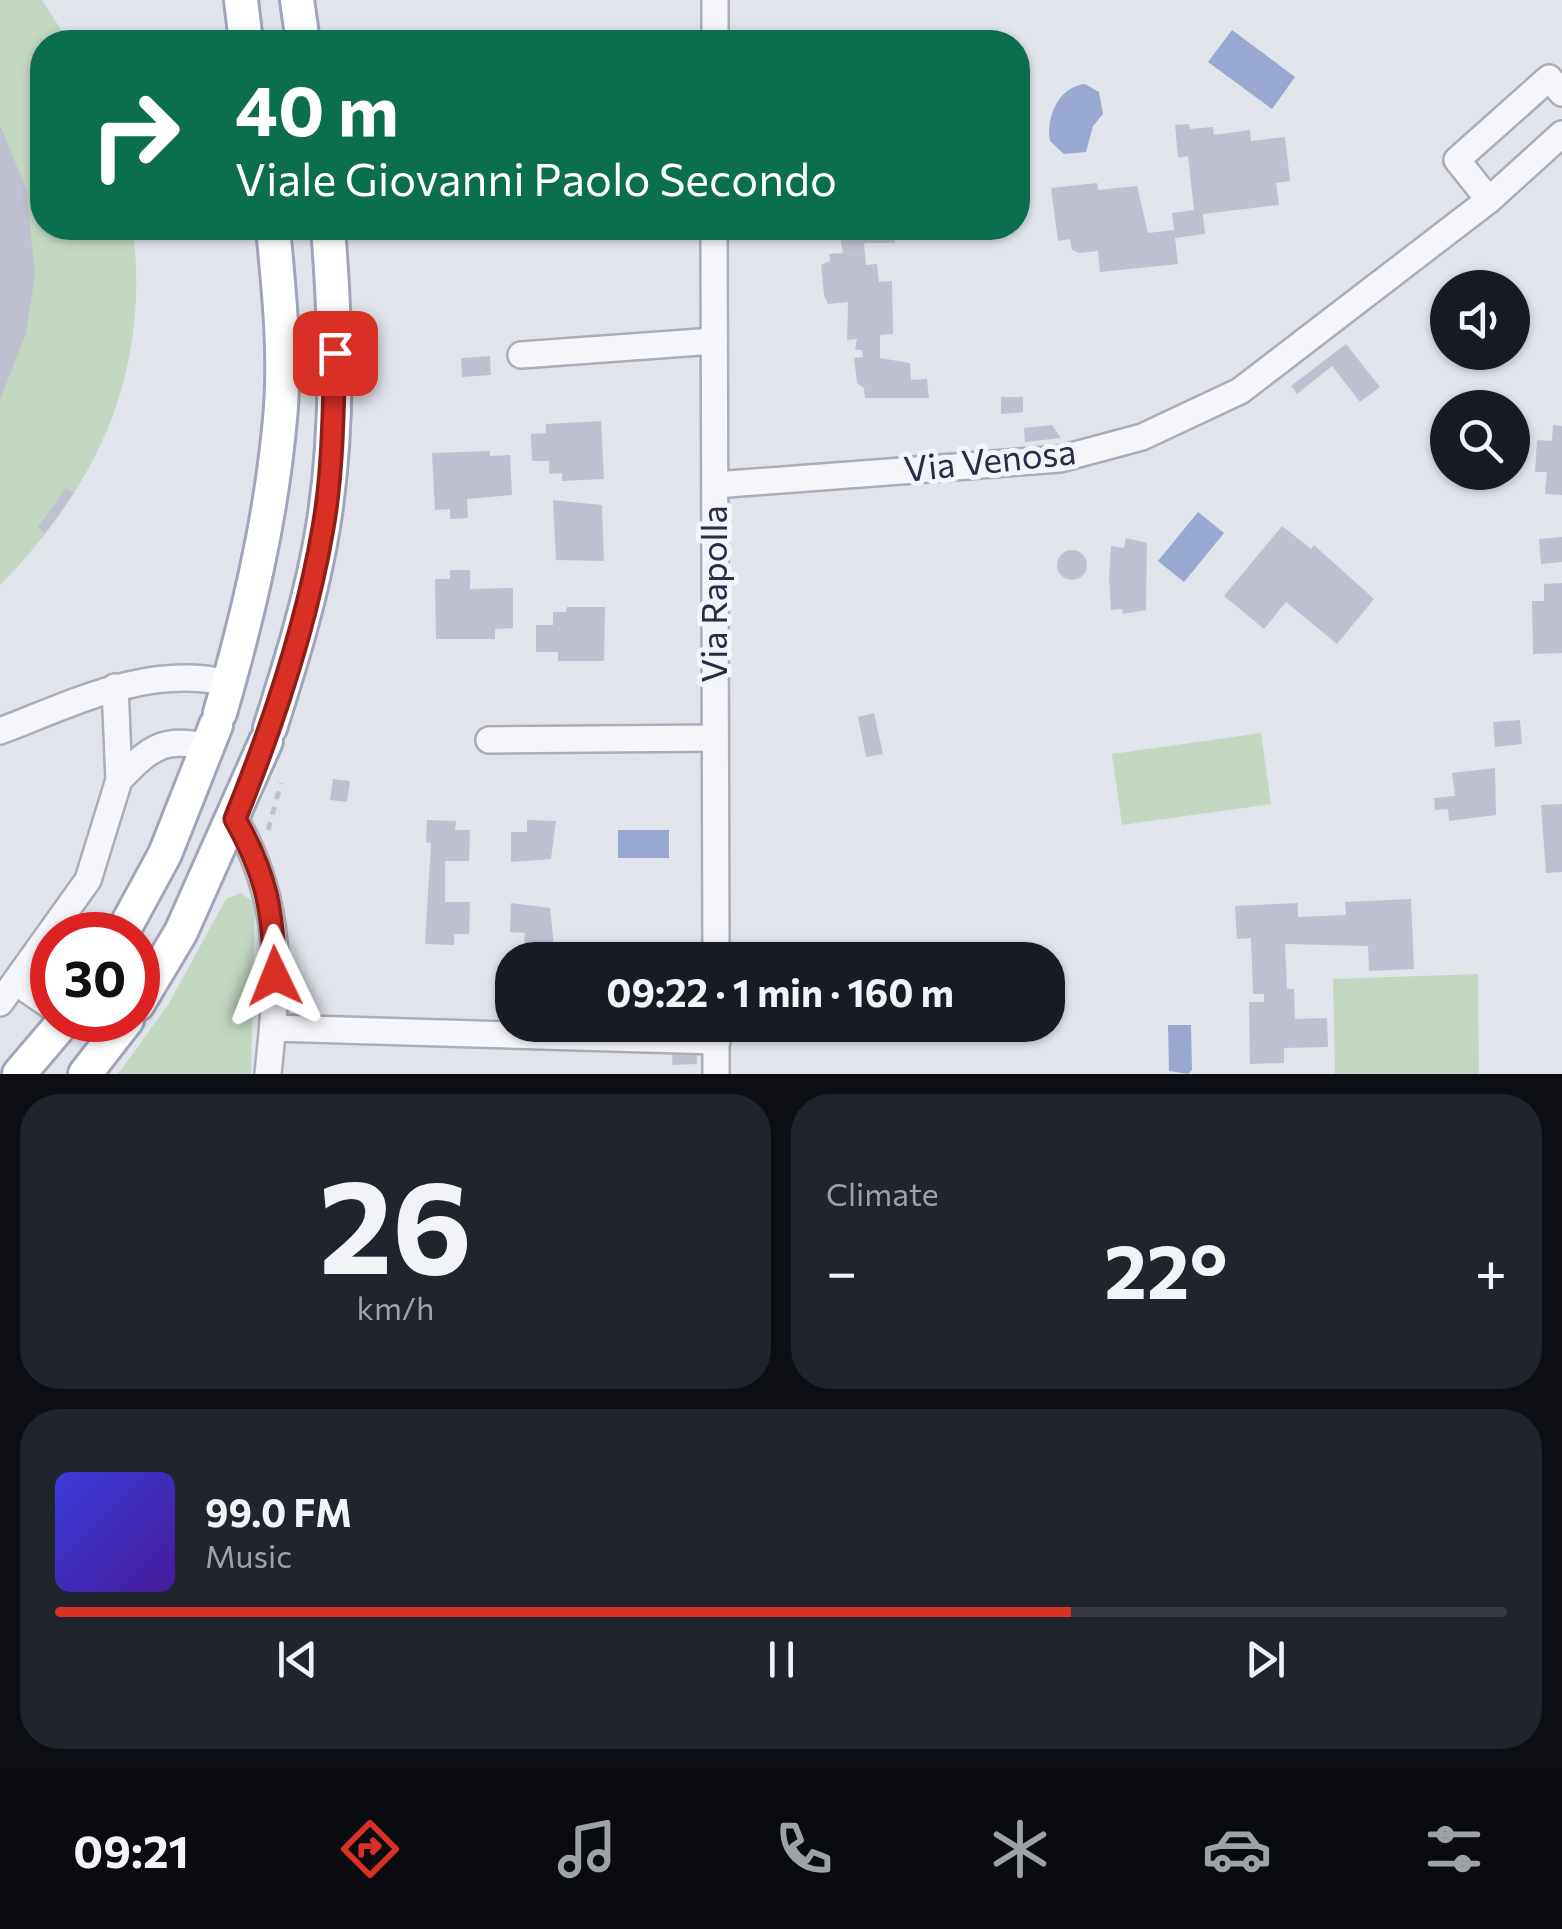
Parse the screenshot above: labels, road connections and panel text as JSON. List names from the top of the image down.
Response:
{
  "streets": {
    "street": ["Via Venosa", "Via Rapolla"]
  },
  "crossings": [
    ["Via Venosa", "Via Rapolla"]
  ],
  "page": {
    "turn": ["40 m", "Viale Giovanni Paolo Secondo"],
    "limit": "30",
    "trip": "09:22 · 1 min · 160 m",
    "tile": [
      ["26", "km/h"],
      "Climate"
    ],
    "heat": ["−", "22°", "+"],
    "song": ["99.0 FM", "Music"],
    "tabs": "09:21"
  }
}
